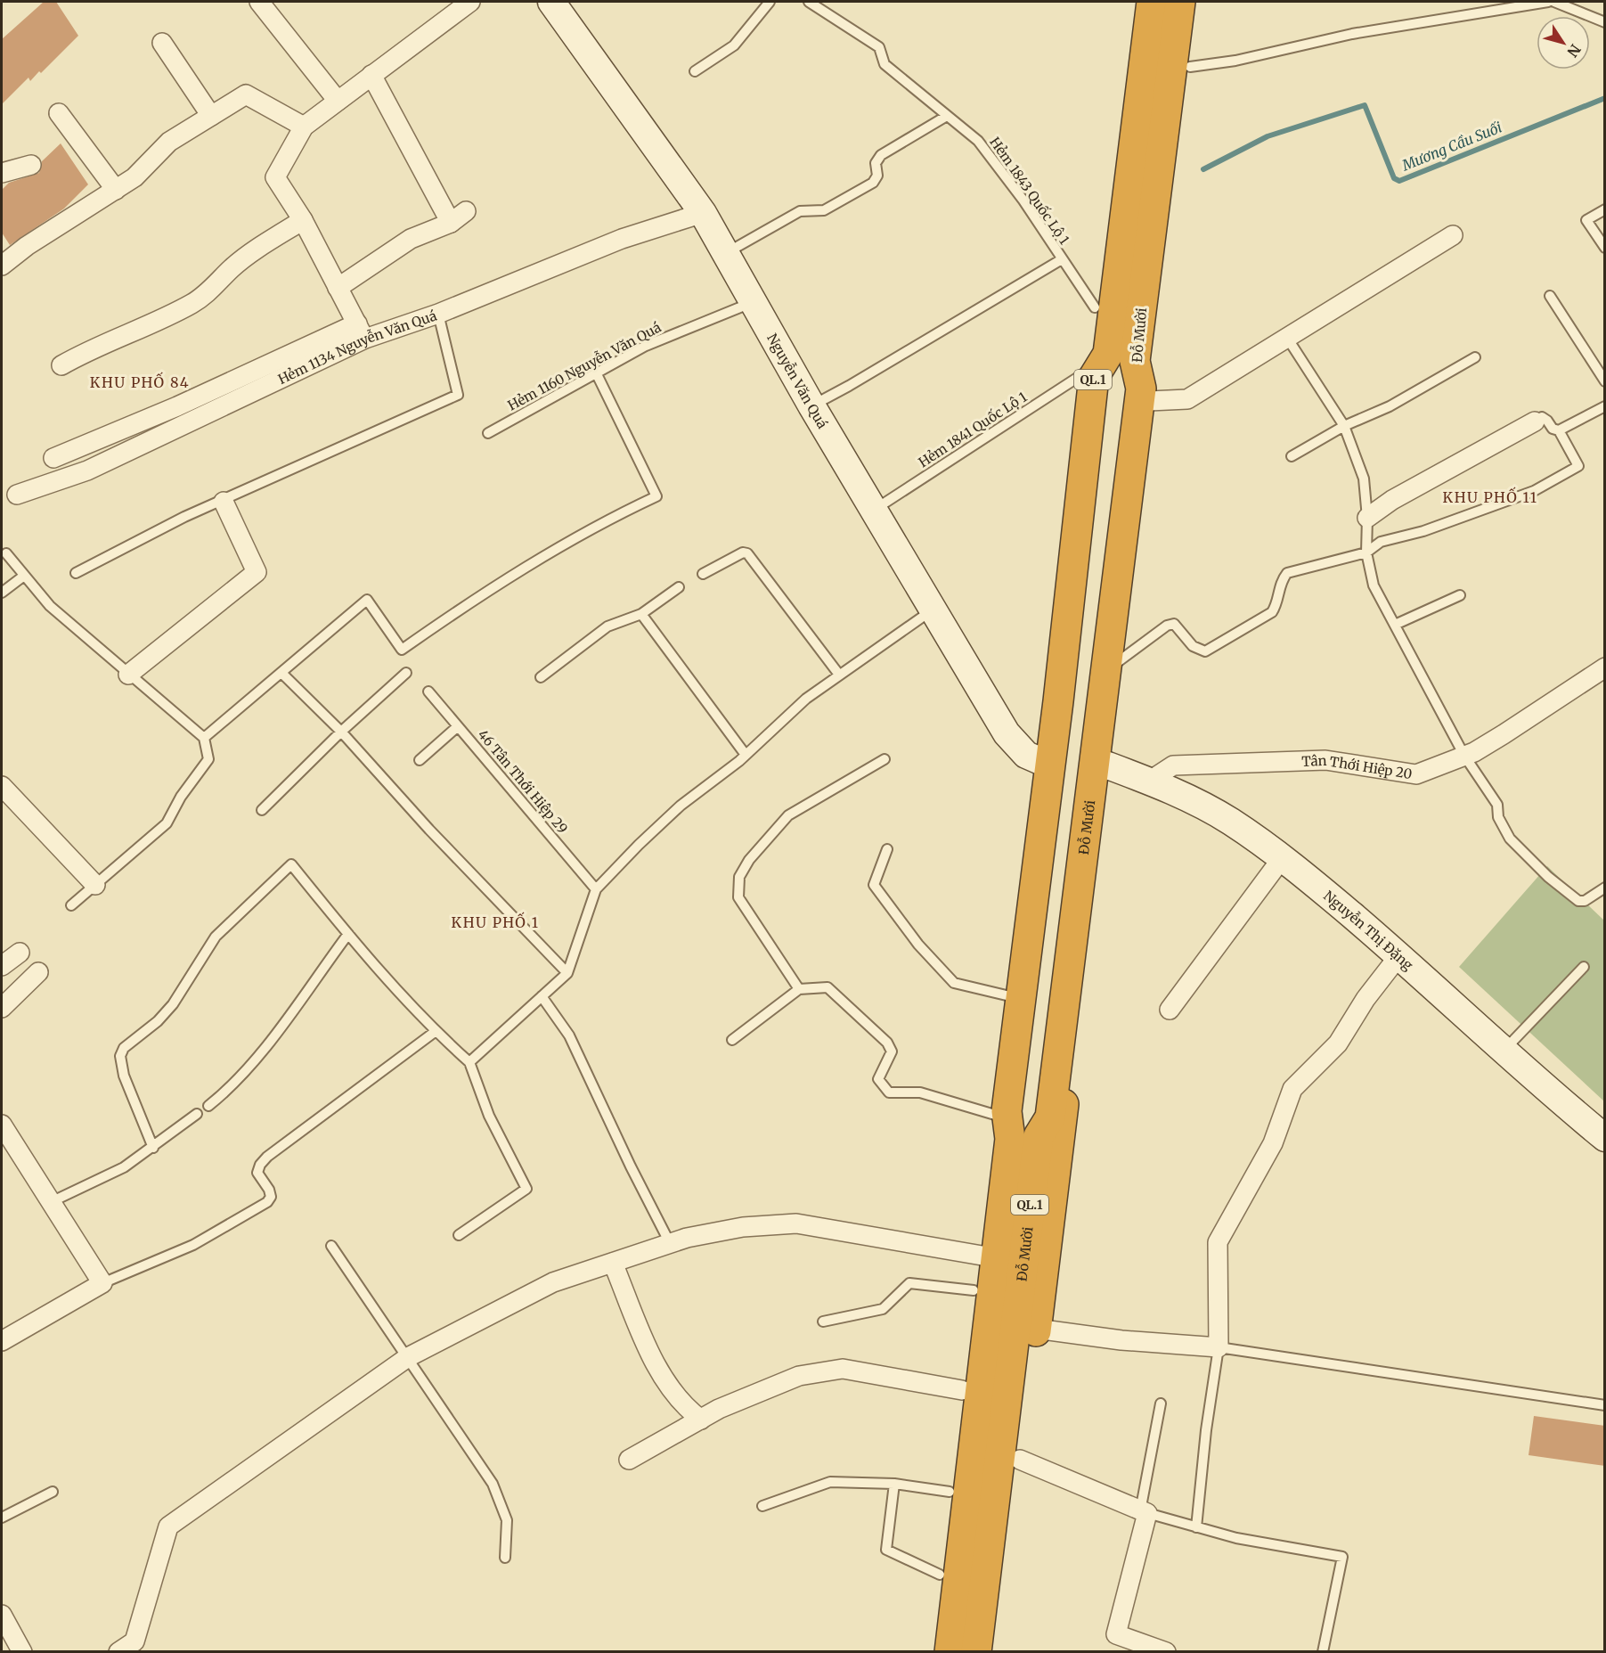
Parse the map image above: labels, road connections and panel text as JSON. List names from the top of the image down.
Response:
{
  "streets": {
    "highway": ["Đỗ Mười", "QL.1"],
    "main road": ["Nguyễn Văn Quá", "Nguyễn Thị Đặng"],
    "street": ["Hẻm 1134 Nguyễn Văn Quá", "Tân Thới Hiệp 20"],
    "lane": [
      "Hẻm 1843 Quốc Lộ 1",
      "Hẻm 1160 Nguyễn Văn Quá",
      "Hẻm 1841 Quốc Lộ 1",
      "46 Tân Thới Hiệp 29"
    ]
  },
  "crossings": [
    ["Hẻm 1843 Quốc Lộ 1", "Đỗ Mười"],
    ["Đỗ Mười", "Nguyễn Văn Quá"],
    ["Đỗ Mười", "Hẻm 1841 Quốc Lộ 1"],
    ["Đỗ Mười", "Nguyễn Thị Đặng"],
    ["Hẻm 1134 Nguyễn Văn Quá", "Nguyễn Văn Quá"],
    ["Hẻm 1160 Nguyễn Văn Quá", "Nguyễn Văn Quá"],
    ["Nguyễn Văn Quá", "Hẻm 1841 Quốc Lộ 1"],
    ["Tân Thới Hiệp 20", "Nguyễn Thị Đặng"]
  ],
  "districts": ["KHU PHỐ 84", "KHU PHỐ 11", "KHU PHỐ 1"],
  "water": ["Mương Cầu Suối"],
  "north": "bottom right"
}
